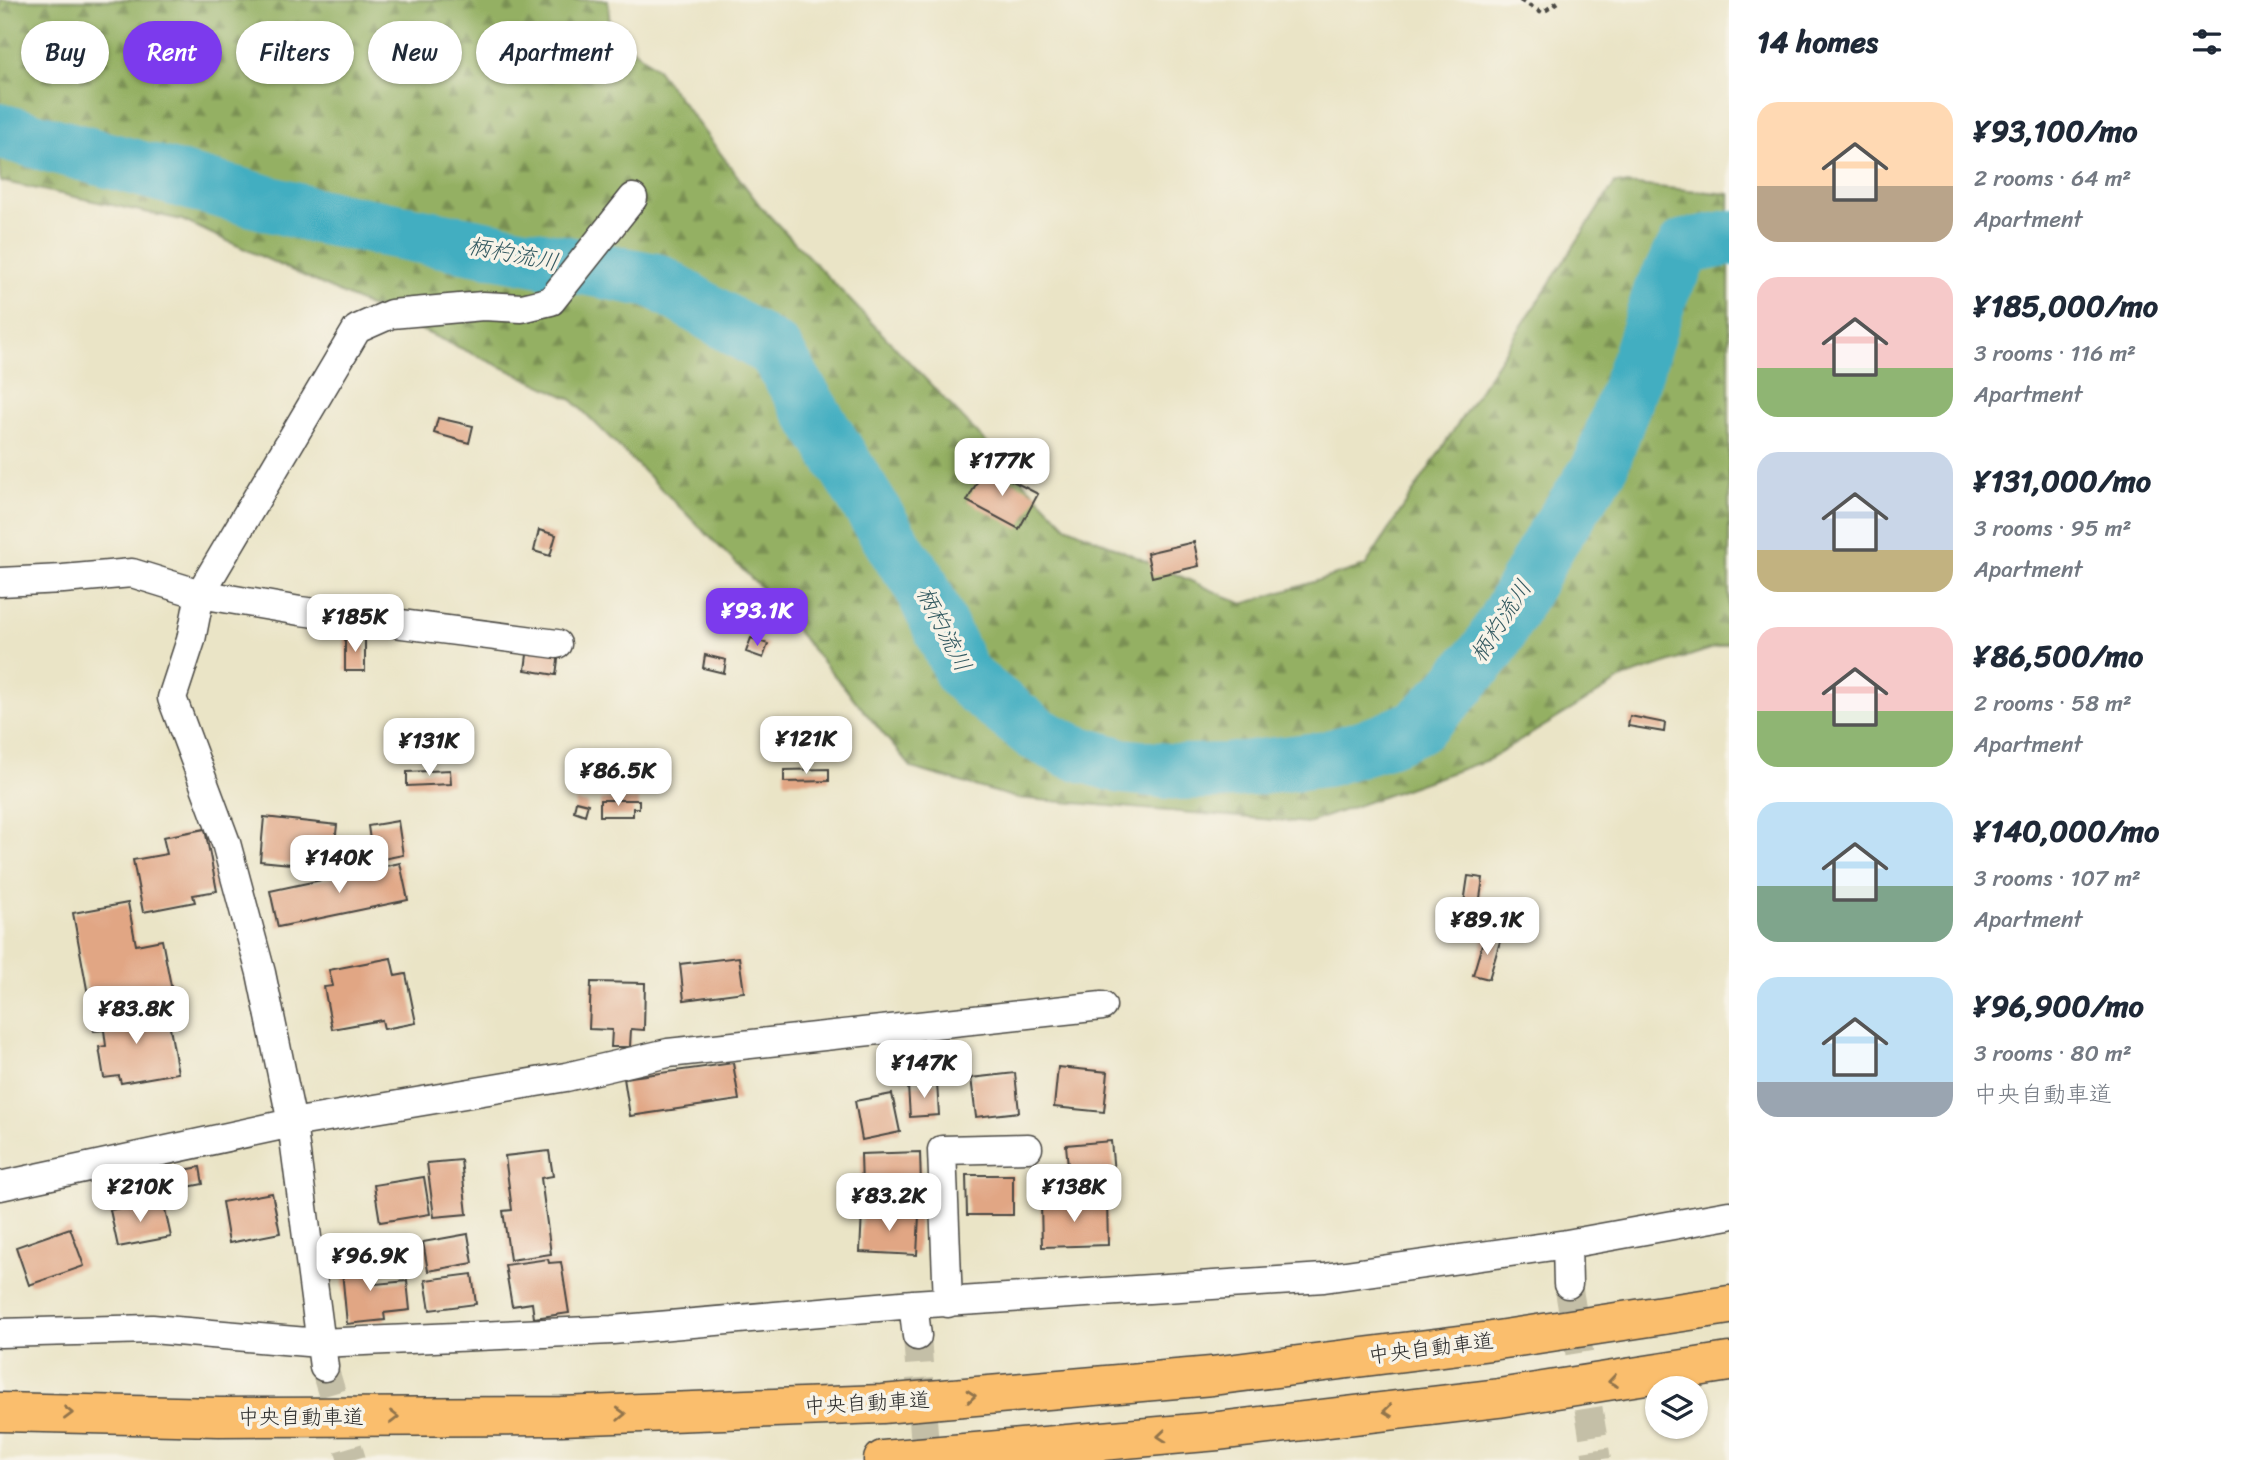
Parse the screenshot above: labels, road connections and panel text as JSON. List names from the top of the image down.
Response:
{
  "streets": {
    "highway": ["中央自動車道"]
  },
  "water": ["柄杓流川"],
  "page": {
    "heading": "14 homes",
    "chip": [
      "Buy",
      "Rent",
      "Filters",
      "New",
      "Apartment"
    ],
    "list": [
      {
        "name": "¥93,100/mo",
        "note": "2 rooms · 64 m² · Apartment"
      },
      {
        "name": "¥185,000/mo",
        "note": "3 rooms · 116 m² · Apartment"
      },
      {
        "name": "¥131,000/mo",
        "note": "3 rooms · 95 m² · Apartment"
      },
      {
        "name": "¥86,500/mo",
        "note": "2 rooms · 58 m² · Apartment"
      },
      {
        "name": "¥140,000/mo",
        "note": "3 rooms · 107 m² · Apartment"
      },
      {
        "name": "¥96,900/mo",
        "note": "3 rooms · 80 m² · 中央自動車道"
      }
    ],
    "price": [
      "¥177K",
      "¥93.1K",
      "¥185K",
      "¥121K",
      "¥131K",
      "¥86.5K",
      "¥140K",
      "¥89.1K",
      "¥83.8K",
      "¥147K",
      "¥210K",
      "¥138K",
      "¥83.2K",
      "¥96.9K"
    ]
  }
}
